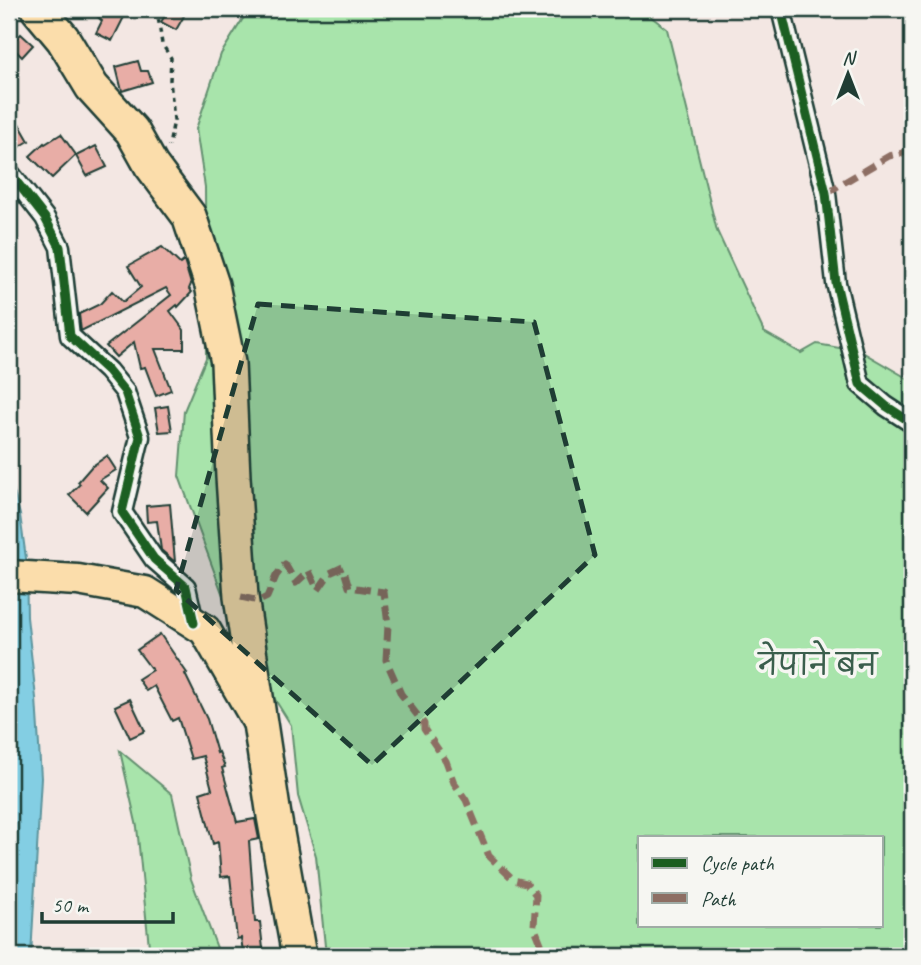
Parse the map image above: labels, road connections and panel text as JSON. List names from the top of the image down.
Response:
{
  "parks": ["नेपाने बन"],
  "legend": ["Cycle path", "Path"],
  "scale_bar": "50 m",
  "north": "top"
}
